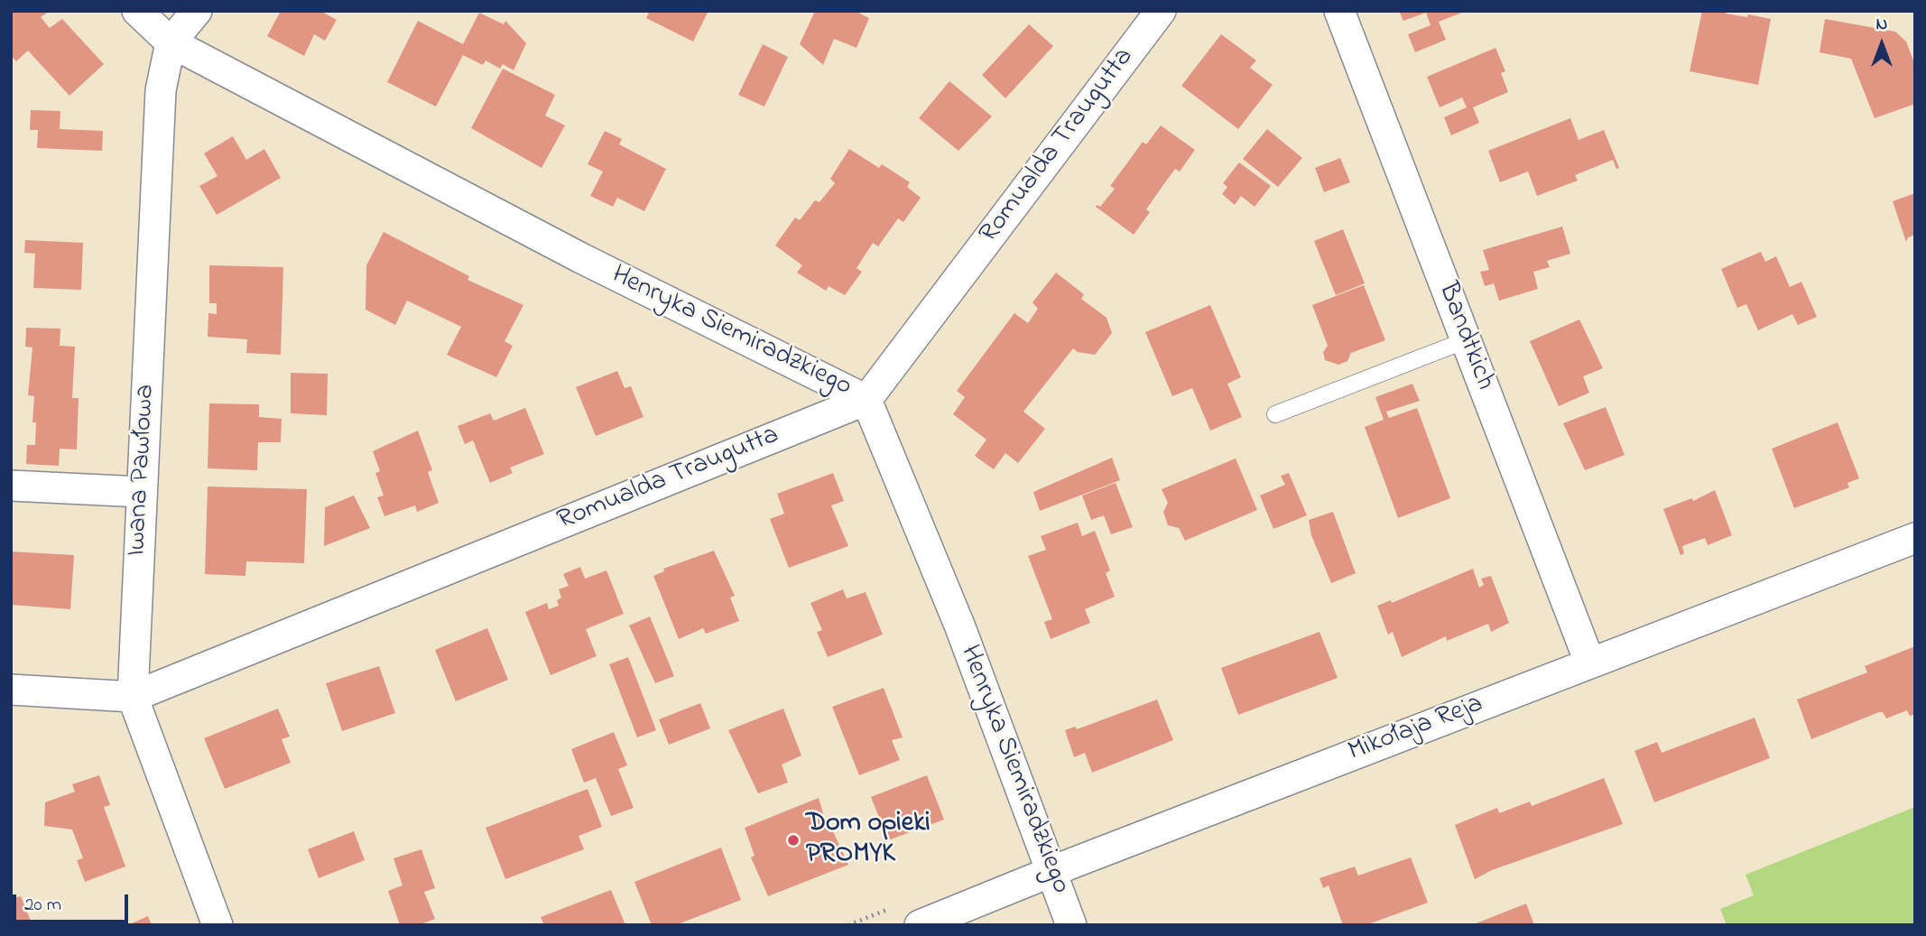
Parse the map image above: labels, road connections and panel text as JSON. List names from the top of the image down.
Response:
{
  "streets": {
    "street": [
      "Romualda Traugutta",
      "Henryka Siemiradzkiego",
      "Bandtkich",
      "Iwana Pawłowa",
      "Mikołaja Reja"
    ]
  },
  "crossings": [
    ["Romualda Traugutta", "Henryka Siemiradzkiego"],
    ["Romualda Traugutta", "Iwana Pawłowa"],
    ["Henryka Siemiradzkiego", "Iwana Pawłowa"],
    ["Henryka Siemiradzkiego", "Mikołaja Reja"],
    ["Bandtkich", "Mikołaja Reja"]
  ],
  "places": ["Dom opieki PROMYK"],
  "scale_bar": "20 m",
  "north": "top"
}
